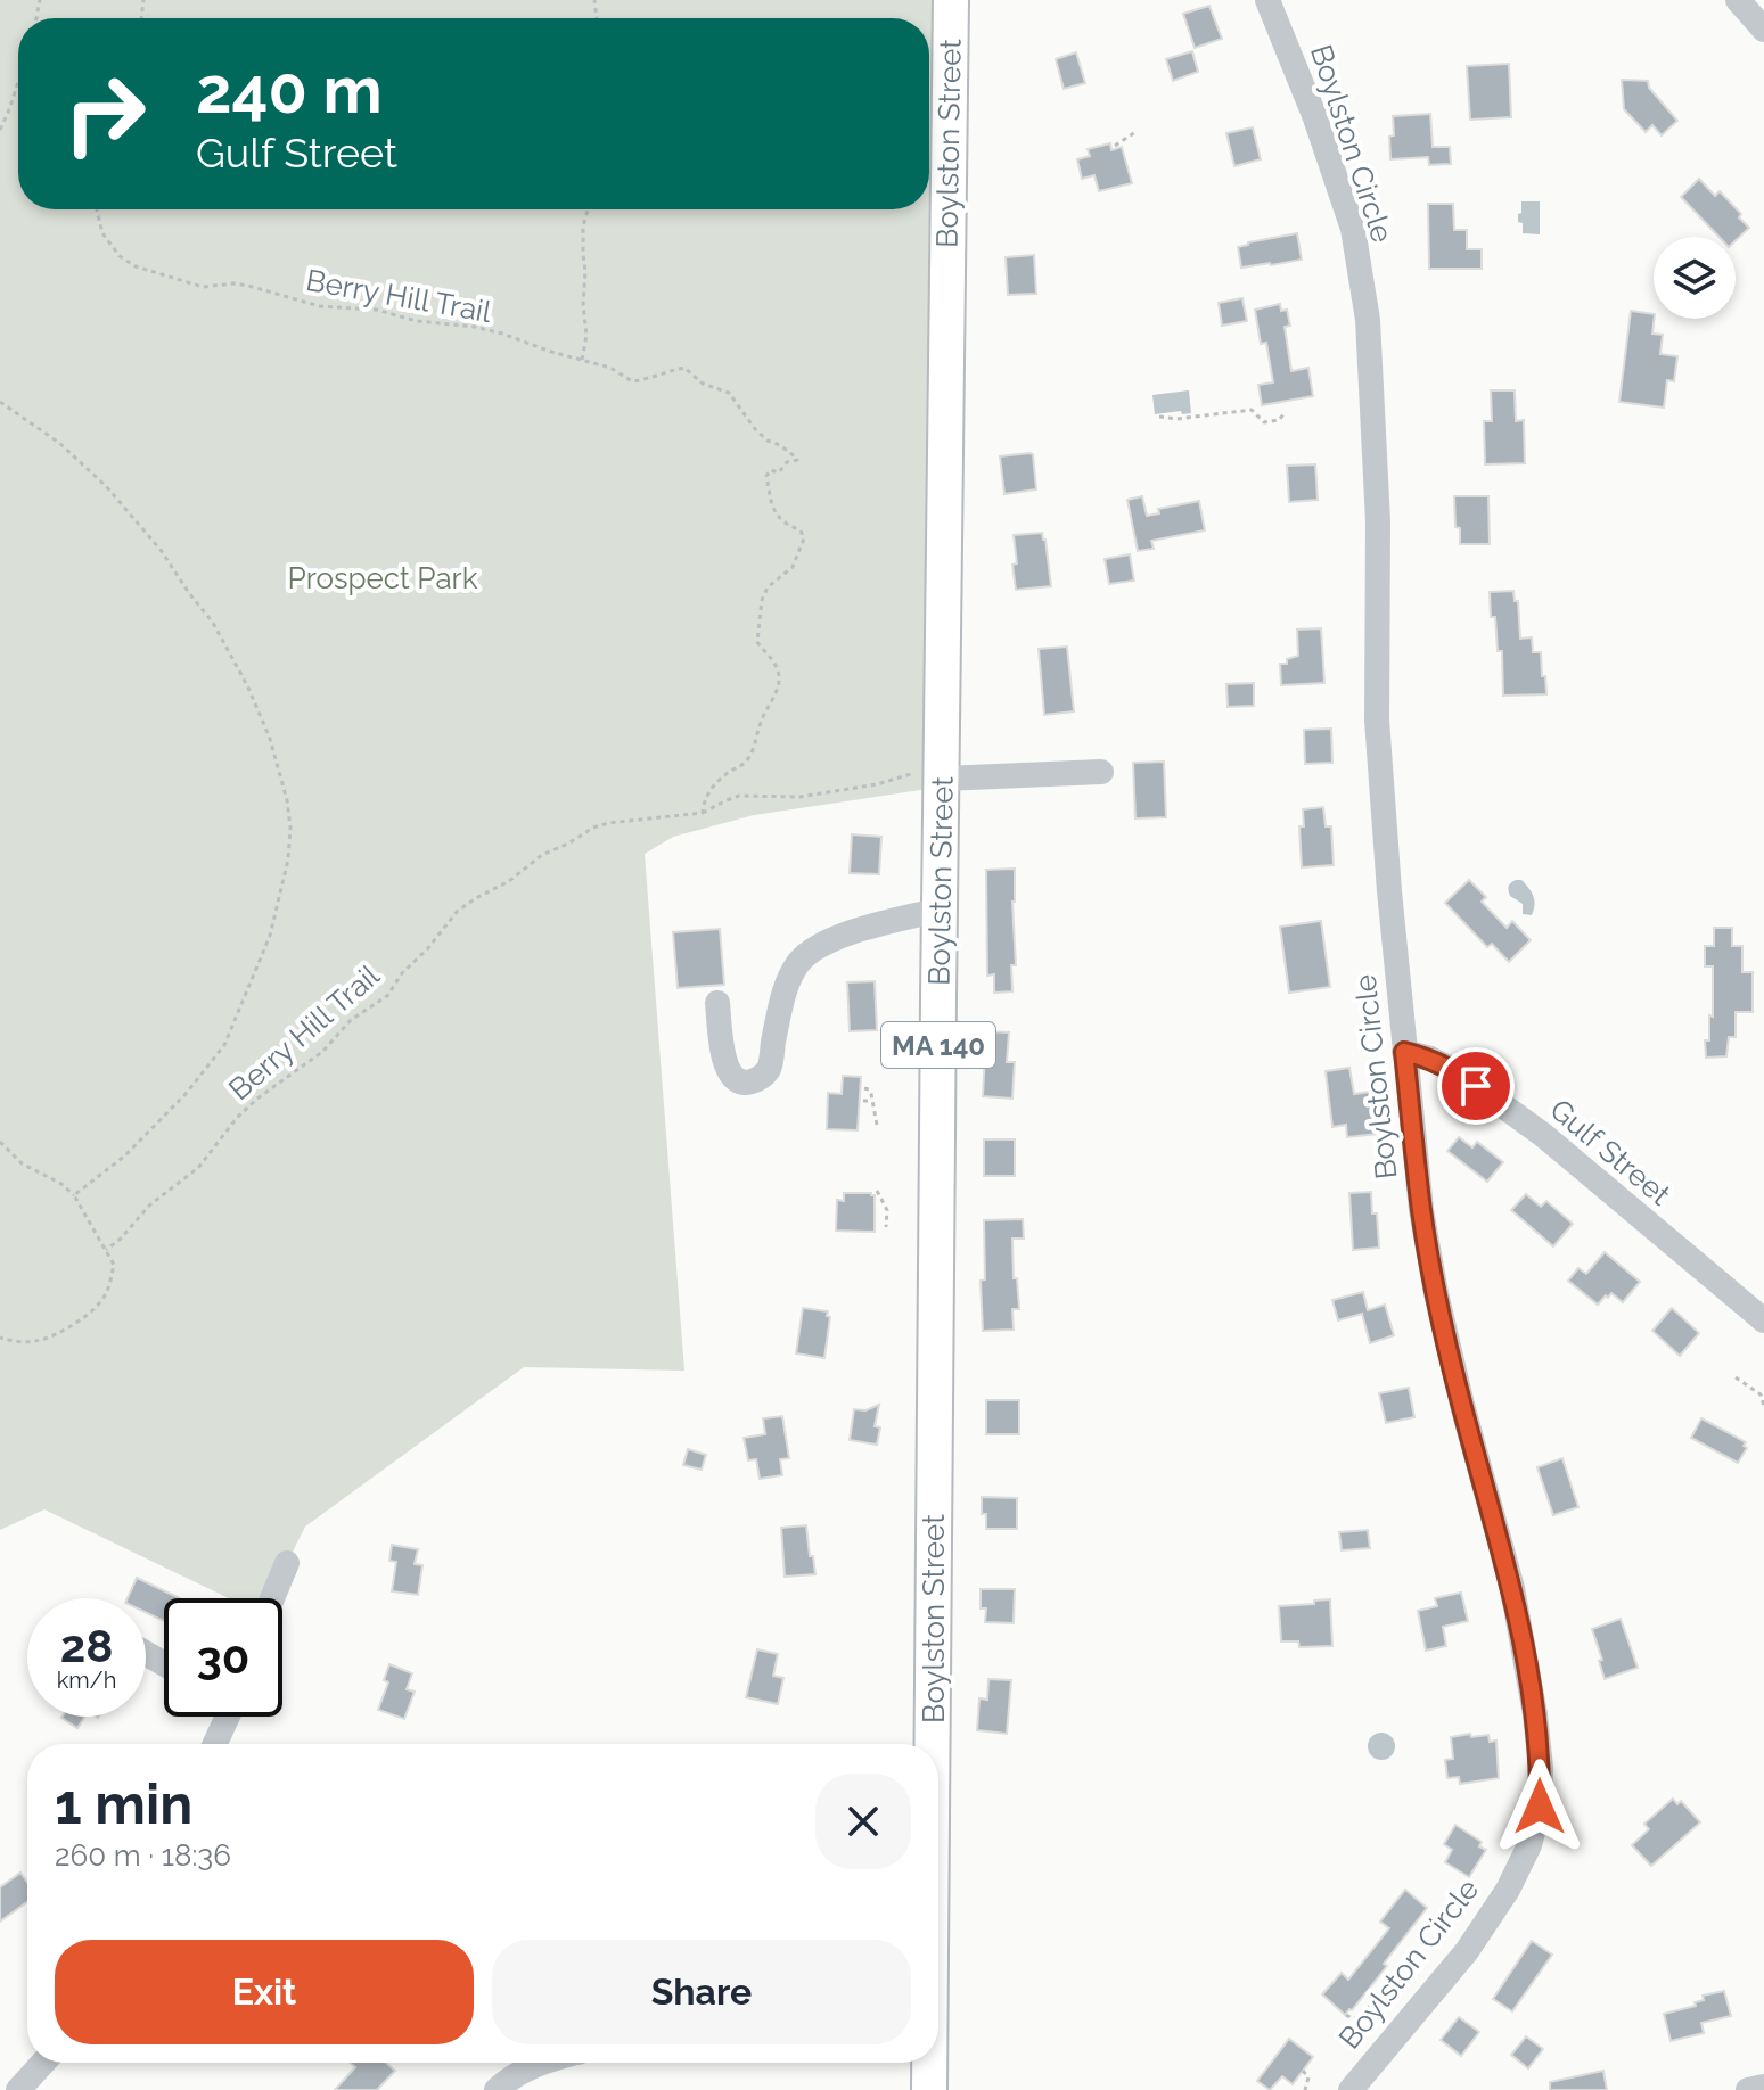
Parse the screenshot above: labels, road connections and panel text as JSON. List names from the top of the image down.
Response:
{
  "streets": {
    "main road": ["Boylston Street", "MA 140"],
    "street": ["Boylston Circle", "Gulf Street"],
    "path": ["Berry Hill Trail"]
  },
  "crossings": [
    ["Boylston Circle", "Gulf Street"]
  ],
  "parks": ["Prospect Park"],
  "page": {
    "turn": ["240 m", "Gulf Street"],
    "speed": "28 km/h",
    "limit": "30",
    "heading": ["1 min", "260 m · 18:36"],
    "buttons": ["Exit", "Share"]
  }
}
